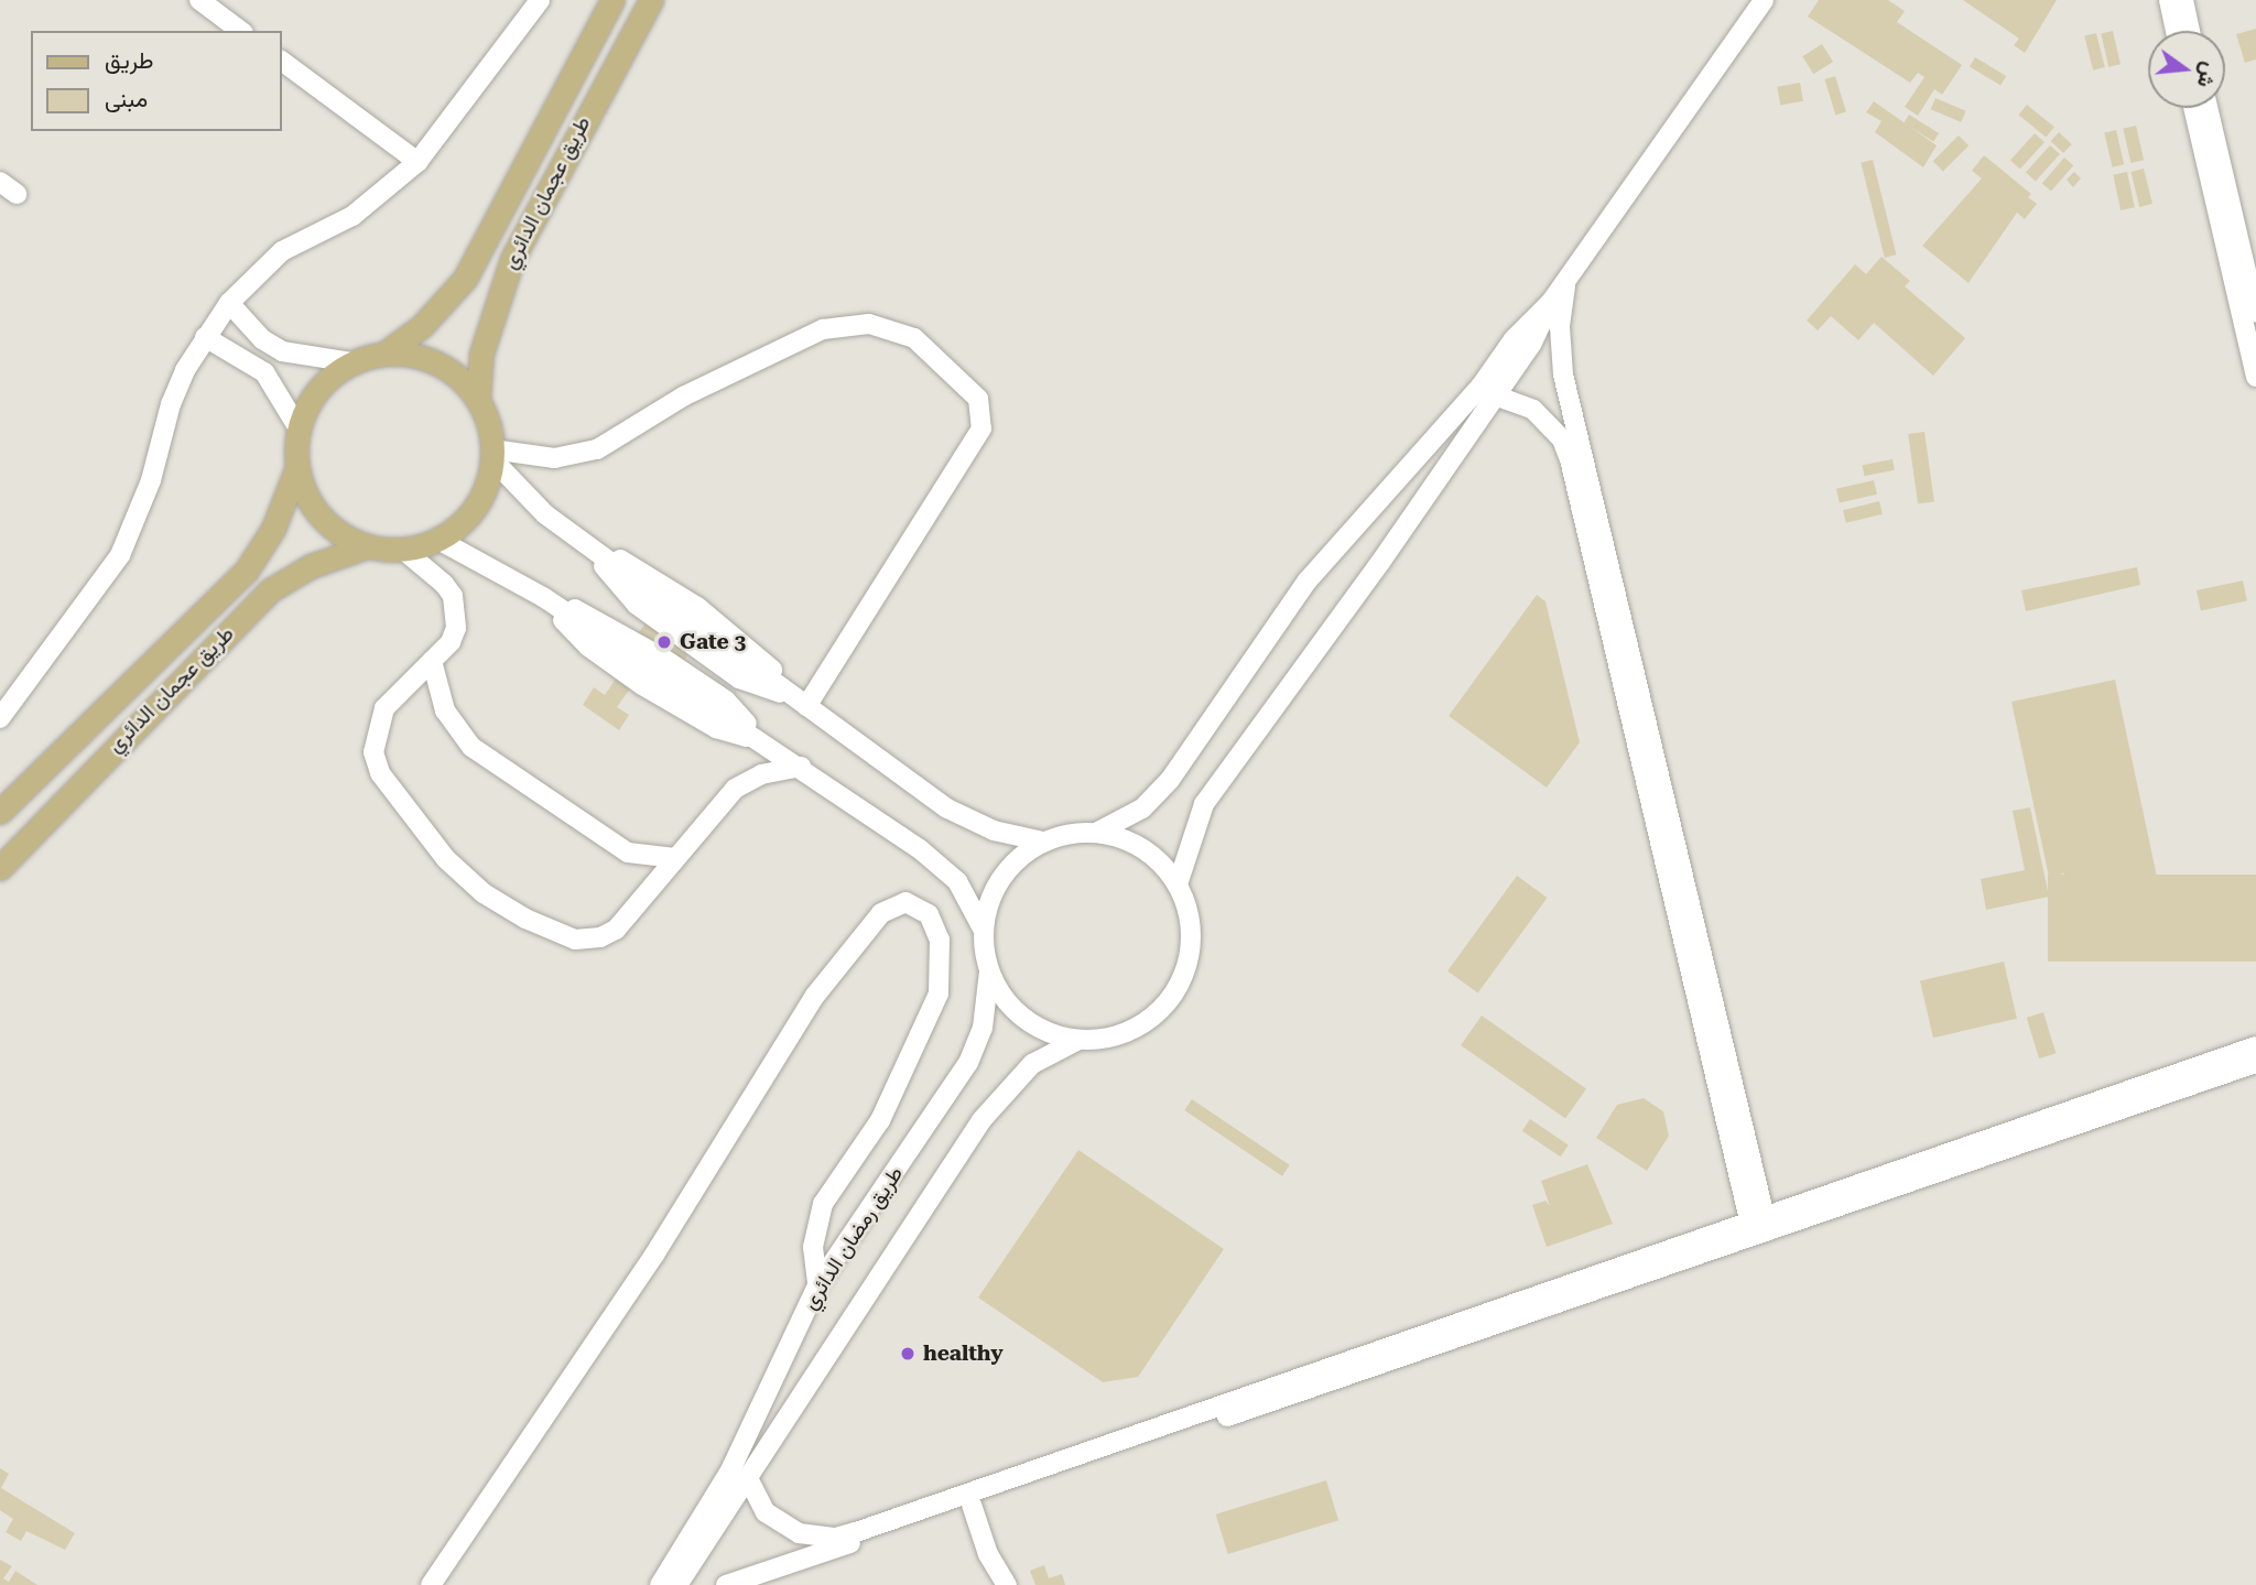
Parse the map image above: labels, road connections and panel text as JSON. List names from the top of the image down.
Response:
{
  "streets": {
    "main road": ["طريق عجمان الدائري"],
    "street": ["طريق رمضان الدائري"]
  },
  "places": ["Gate 3", "healthy"],
  "legend": ["طريق", "مبنى"],
  "north": "right"
}
